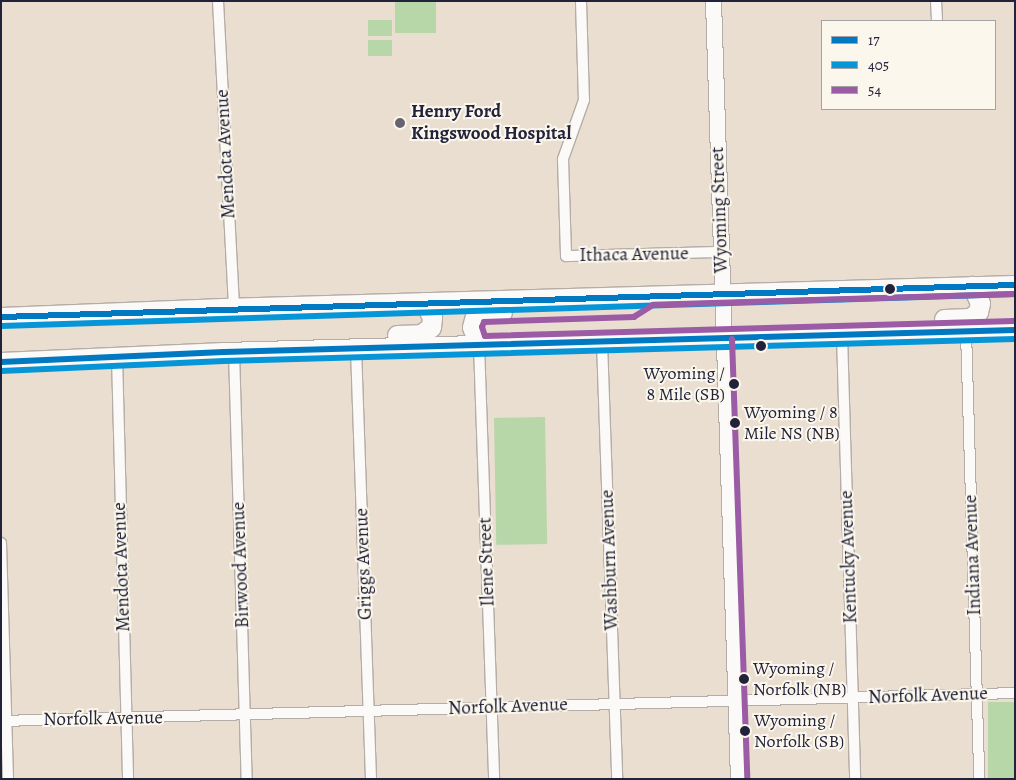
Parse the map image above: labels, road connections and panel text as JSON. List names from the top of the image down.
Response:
{
  "streets": {
    "street": [
      "Mendota Avenue",
      "Wyoming Street",
      "Ithaca Avenue",
      "Indiana Avenue",
      "Kentucky Avenue",
      "Washburn Avenue",
      "Ilene Street",
      "Griggs Avenue",
      "Birwood Avenue",
      "Norfolk Avenue"
    ]
  },
  "crossings": [
    ["Mendota Avenue", "Norfolk Avenue"],
    ["Wyoming Street", "Ithaca Avenue"],
    ["Wyoming Street", "Norfolk Avenue"],
    ["Indiana Avenue", "Norfolk Avenue"],
    ["Kentucky Avenue", "Norfolk Avenue"],
    ["Washburn Avenue", "Norfolk Avenue"],
    ["Ilene Street", "Norfolk Avenue"],
    ["Griggs Avenue", "Norfolk Avenue"],
    ["Birwood Avenue", "Norfolk Avenue"]
  ],
  "places": [
    "Henry Ford Kingswood Hospital",
    "Wyoming / 8 Mile (SB)",
    "Wyoming / 8 Mile NS (NB)",
    "Wyoming / Norfolk (NB)",
    "Wyoming / Norfolk (SB)"
  ],
  "lines": ["transit line 17", "transit line 405", "transit line 54"],
  "legend": ["17", "405", "54"]
}
